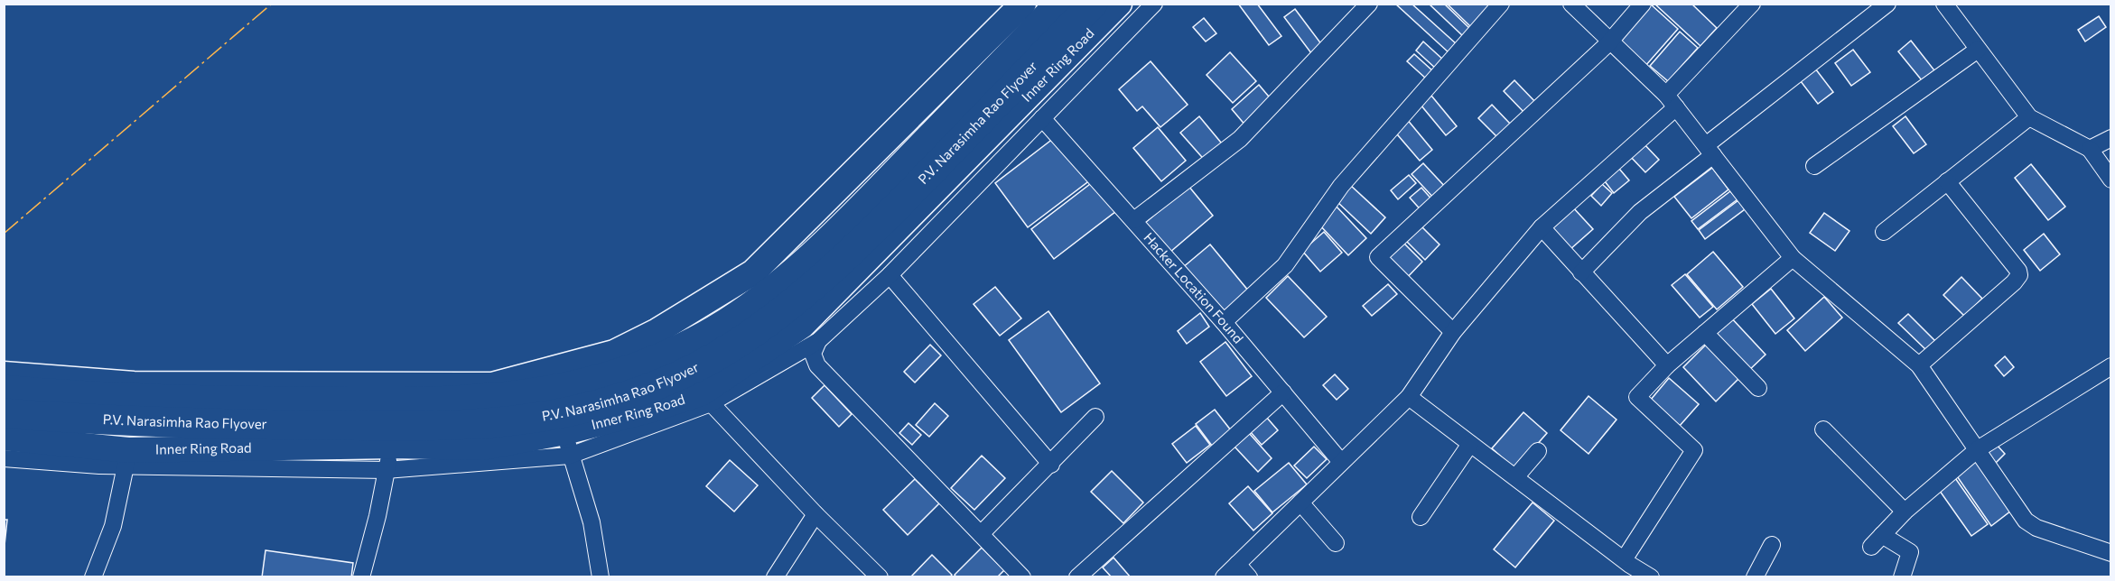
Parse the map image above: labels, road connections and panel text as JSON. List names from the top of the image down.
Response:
{
  "streets": {
    "highway": ["P.V. Narasimha Rao Flyover"],
    "main road": ["Inner Ring Road"],
    "street": ["Hacker Location Found"]
  }
}
